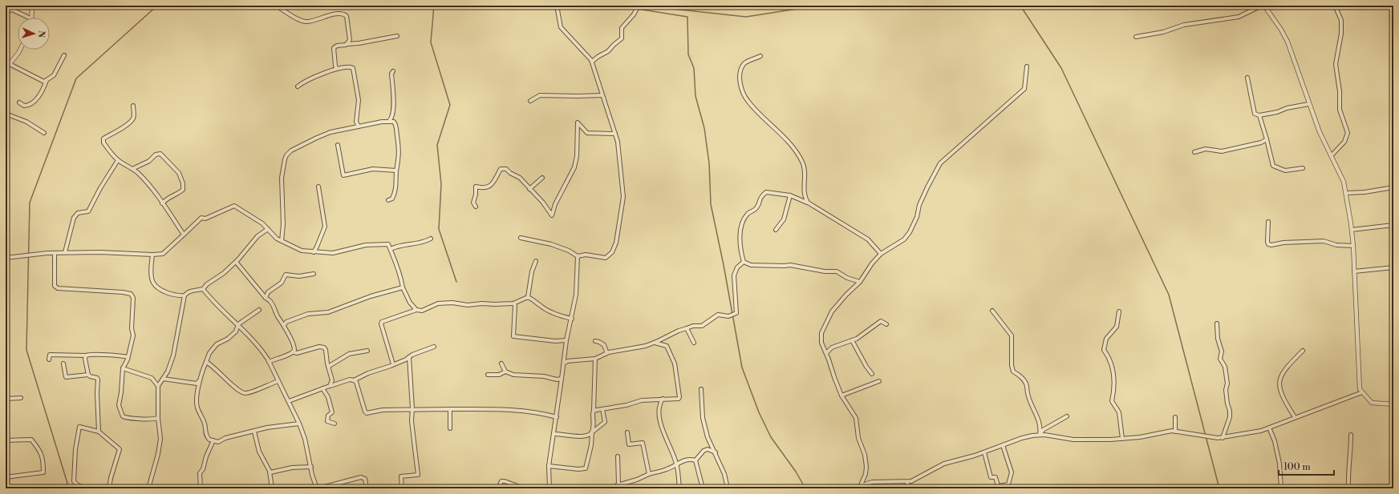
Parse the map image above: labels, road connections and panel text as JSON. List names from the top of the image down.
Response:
{
  "scale_bar": "100 m",
  "north": "right"
}
